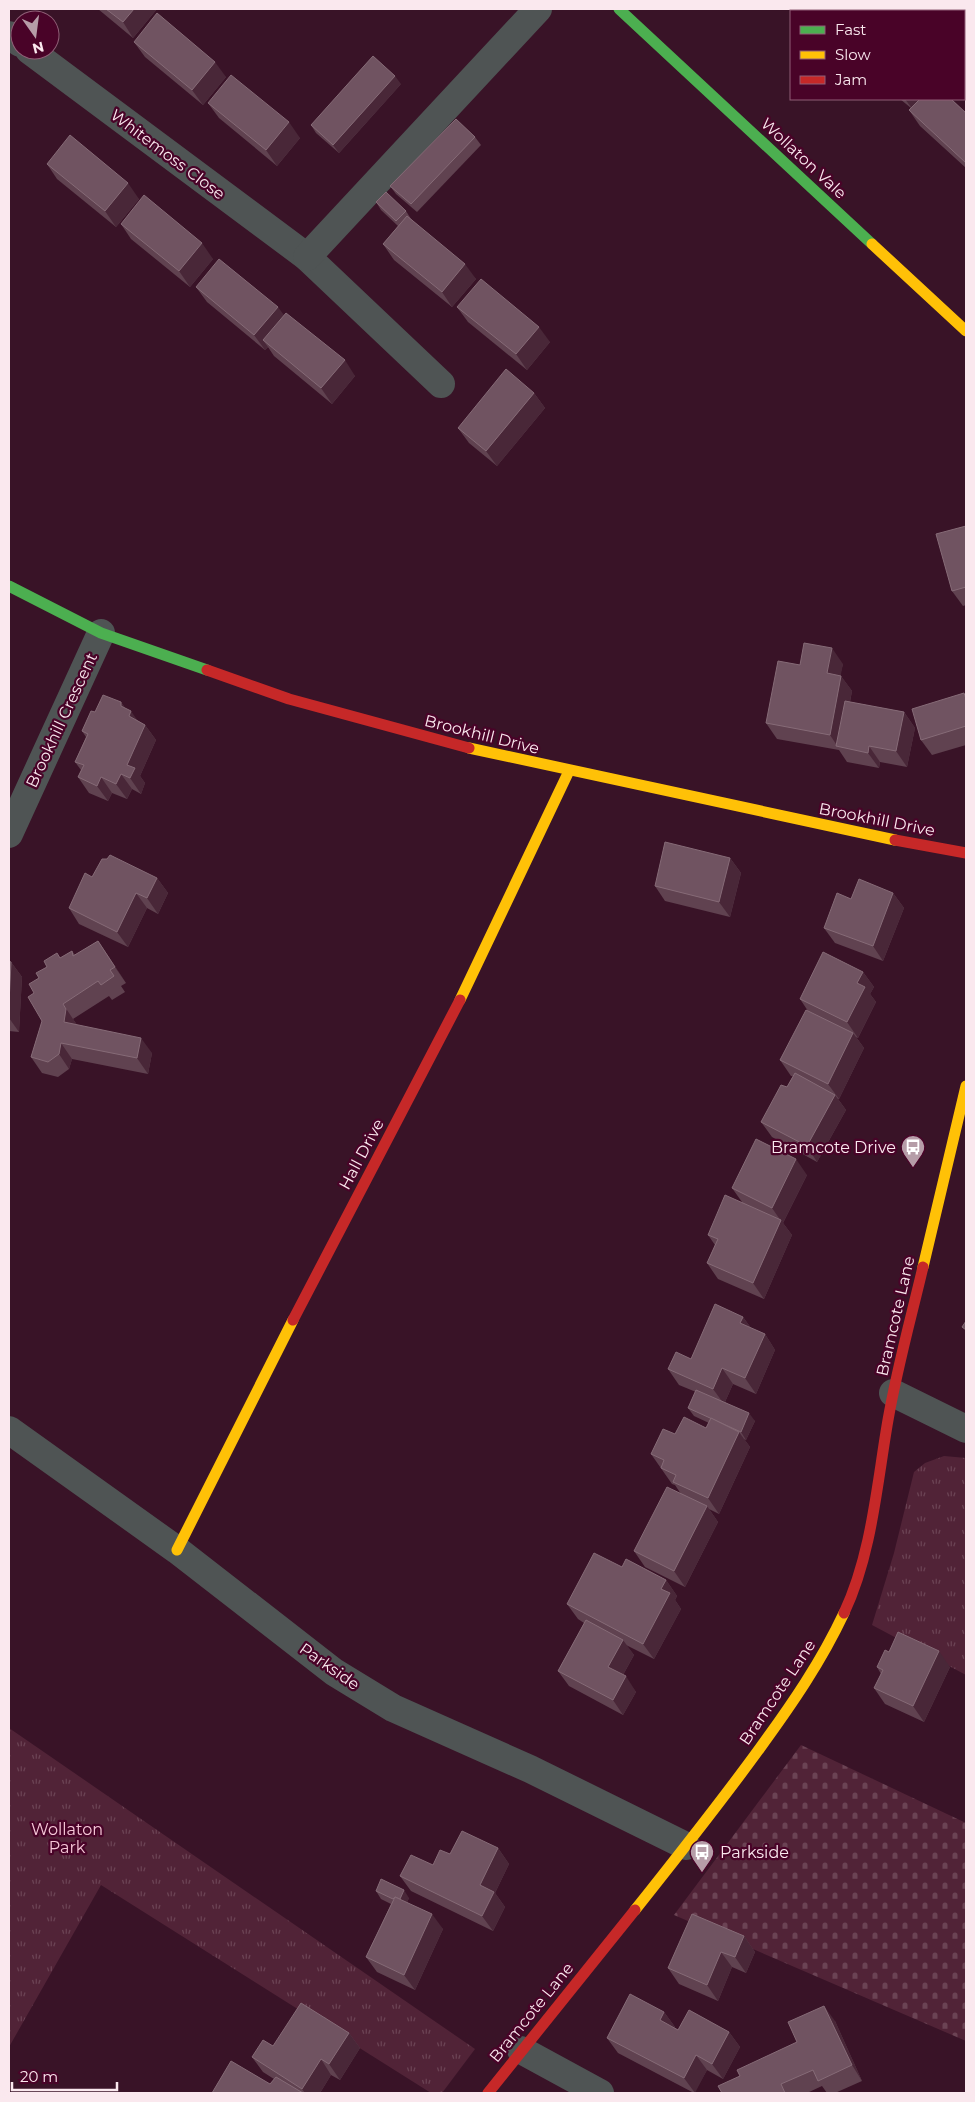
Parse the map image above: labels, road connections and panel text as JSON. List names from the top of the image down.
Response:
{
  "streets": {
    "street": [
      "Whitemoss Close",
      "Wollaton Vale",
      "Brookhill Crescent",
      "Brookhill Drive",
      "Hall Drive",
      "Bramcote Lane",
      "Parkside"
    ]
  },
  "crossings": [
    ["Brookhill Crescent", "Brookhill Drive"],
    ["Brookhill Drive", "Hall Drive"],
    ["Hall Drive", "Parkside"],
    ["Bramcote Lane", "Parkside"]
  ],
  "parks": ["Wollaton Park"],
  "places": {
    "bus stop": ["Bramcote Drive", "Parkside"]
  },
  "legend": ["Fast", "Slow", "Jam"],
  "scale_bar": "20 m",
  "north": "bottom"
}
